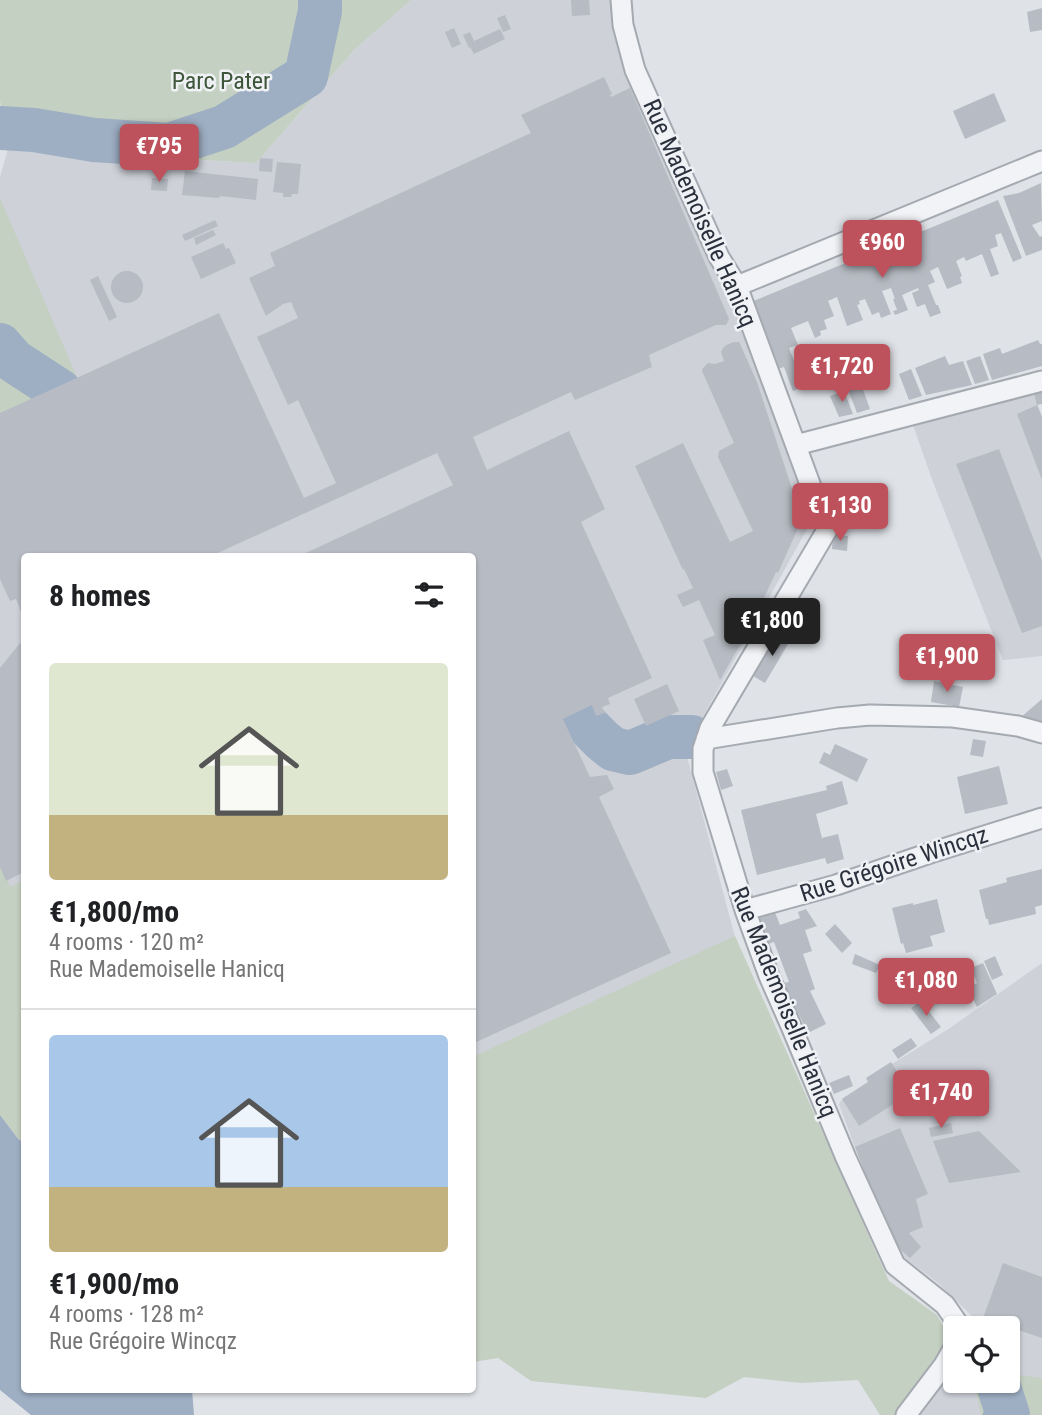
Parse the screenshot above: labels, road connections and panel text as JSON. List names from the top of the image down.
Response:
{
  "streets": {
    "street": ["Rue Mademoiselle Hanicq", "Rue Grégoire Wincqz"]
  },
  "crossings": [
    ["Rue Mademoiselle Hanicq", "Rue Grégoire Wincqz"]
  ],
  "parks": ["Parc Pater"],
  "page": {
    "price": [
      "€795",
      "€960",
      "€1,720",
      "€1,130",
      "€1,800",
      "€1,900",
      "€1,080",
      "€1,740"
    ],
    "heading": "8 homes",
    "list": [
      {
        "name": "€1,800/mo",
        "note": "4 rooms · 120 m² · Rue Mademoiselle Hanicq"
      },
      {
        "name": "€1,900/mo",
        "note": "4 rooms · 128 m² · Rue Grégoire Wincqz"
      }
    ]
  }
}
